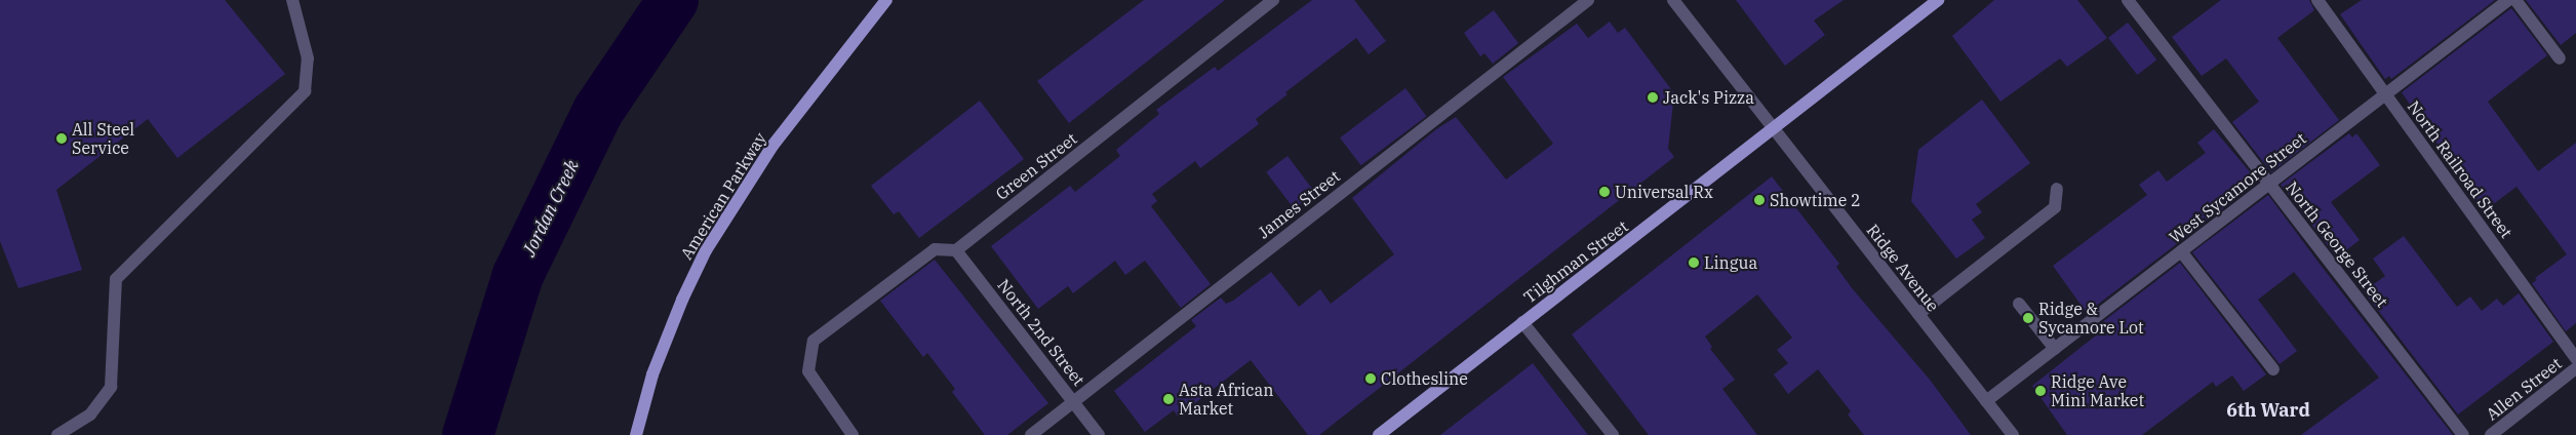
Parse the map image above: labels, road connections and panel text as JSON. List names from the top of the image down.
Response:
{
  "streets": {
    "main road": ["American Parkway", "Tilghman Street"],
    "street": [
      "Green Street",
      "North Railroad Street",
      "West Sycamore Street",
      "James Street",
      "North George Street",
      "Ridge Avenue",
      "North 2nd Street",
      "Allen Street"
    ]
  },
  "crossings": [
    ["Green Street", "North 2nd Street"],
    ["North Railroad Street", "West Sycamore Street"],
    ["West Sycamore Street", "North George Street"],
    ["West Sycamore Street", "Ridge Avenue"],
    ["James Street", "North 2nd Street"],
    ["Tilghman Street", "Ridge Avenue"]
  ],
  "districts": ["6th Ward"],
  "water": ["Jordan Creek"],
  "places": [
    "Jack's Pizza",
    "All Steel Service",
    "Universal Rx",
    "Showtime 2",
    "Lingua",
    "Ridge & Sycamore Lot",
    "Clothesline",
    "Ridge Ave Mini Market",
    "Asta African Market"
  ]
}
